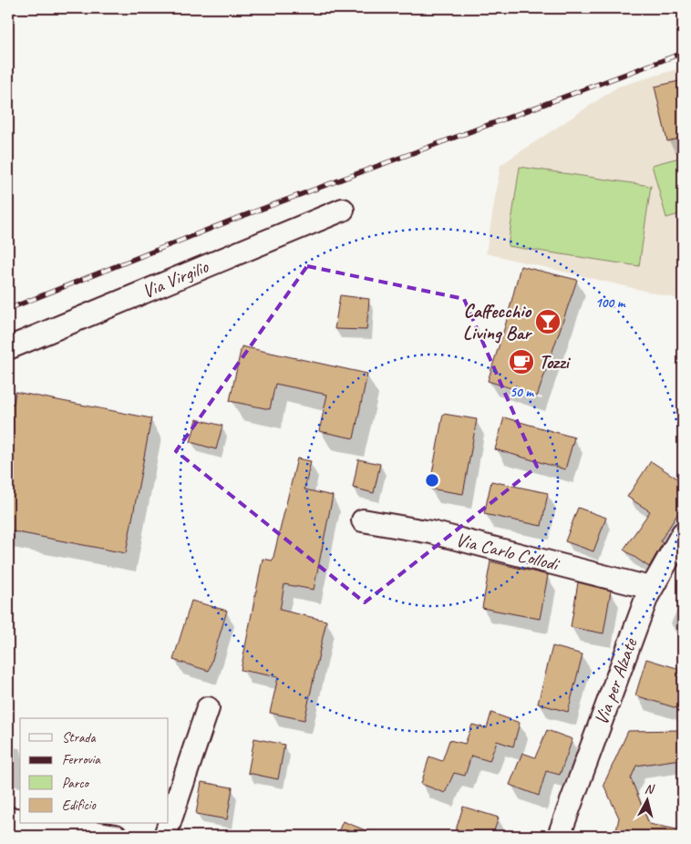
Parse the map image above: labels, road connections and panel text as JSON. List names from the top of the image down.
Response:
{
  "streets": {
    "street": ["Via Virgilio", "Via Carlo Collodi", "Via per Alzate"]
  },
  "crossings": [
    ["Via Carlo Collodi", "Via per Alzate"]
  ],
  "places": {
    "bar": ["Caffecchio Living Bar"],
    "cafe": ["Tozzi"]
  },
  "legend": [
    "Strada",
    "Ferrovia",
    "Parco",
    "Edificio"
  ],
  "north": "top",
  "rings": ["100 m", "50 m"]
}
